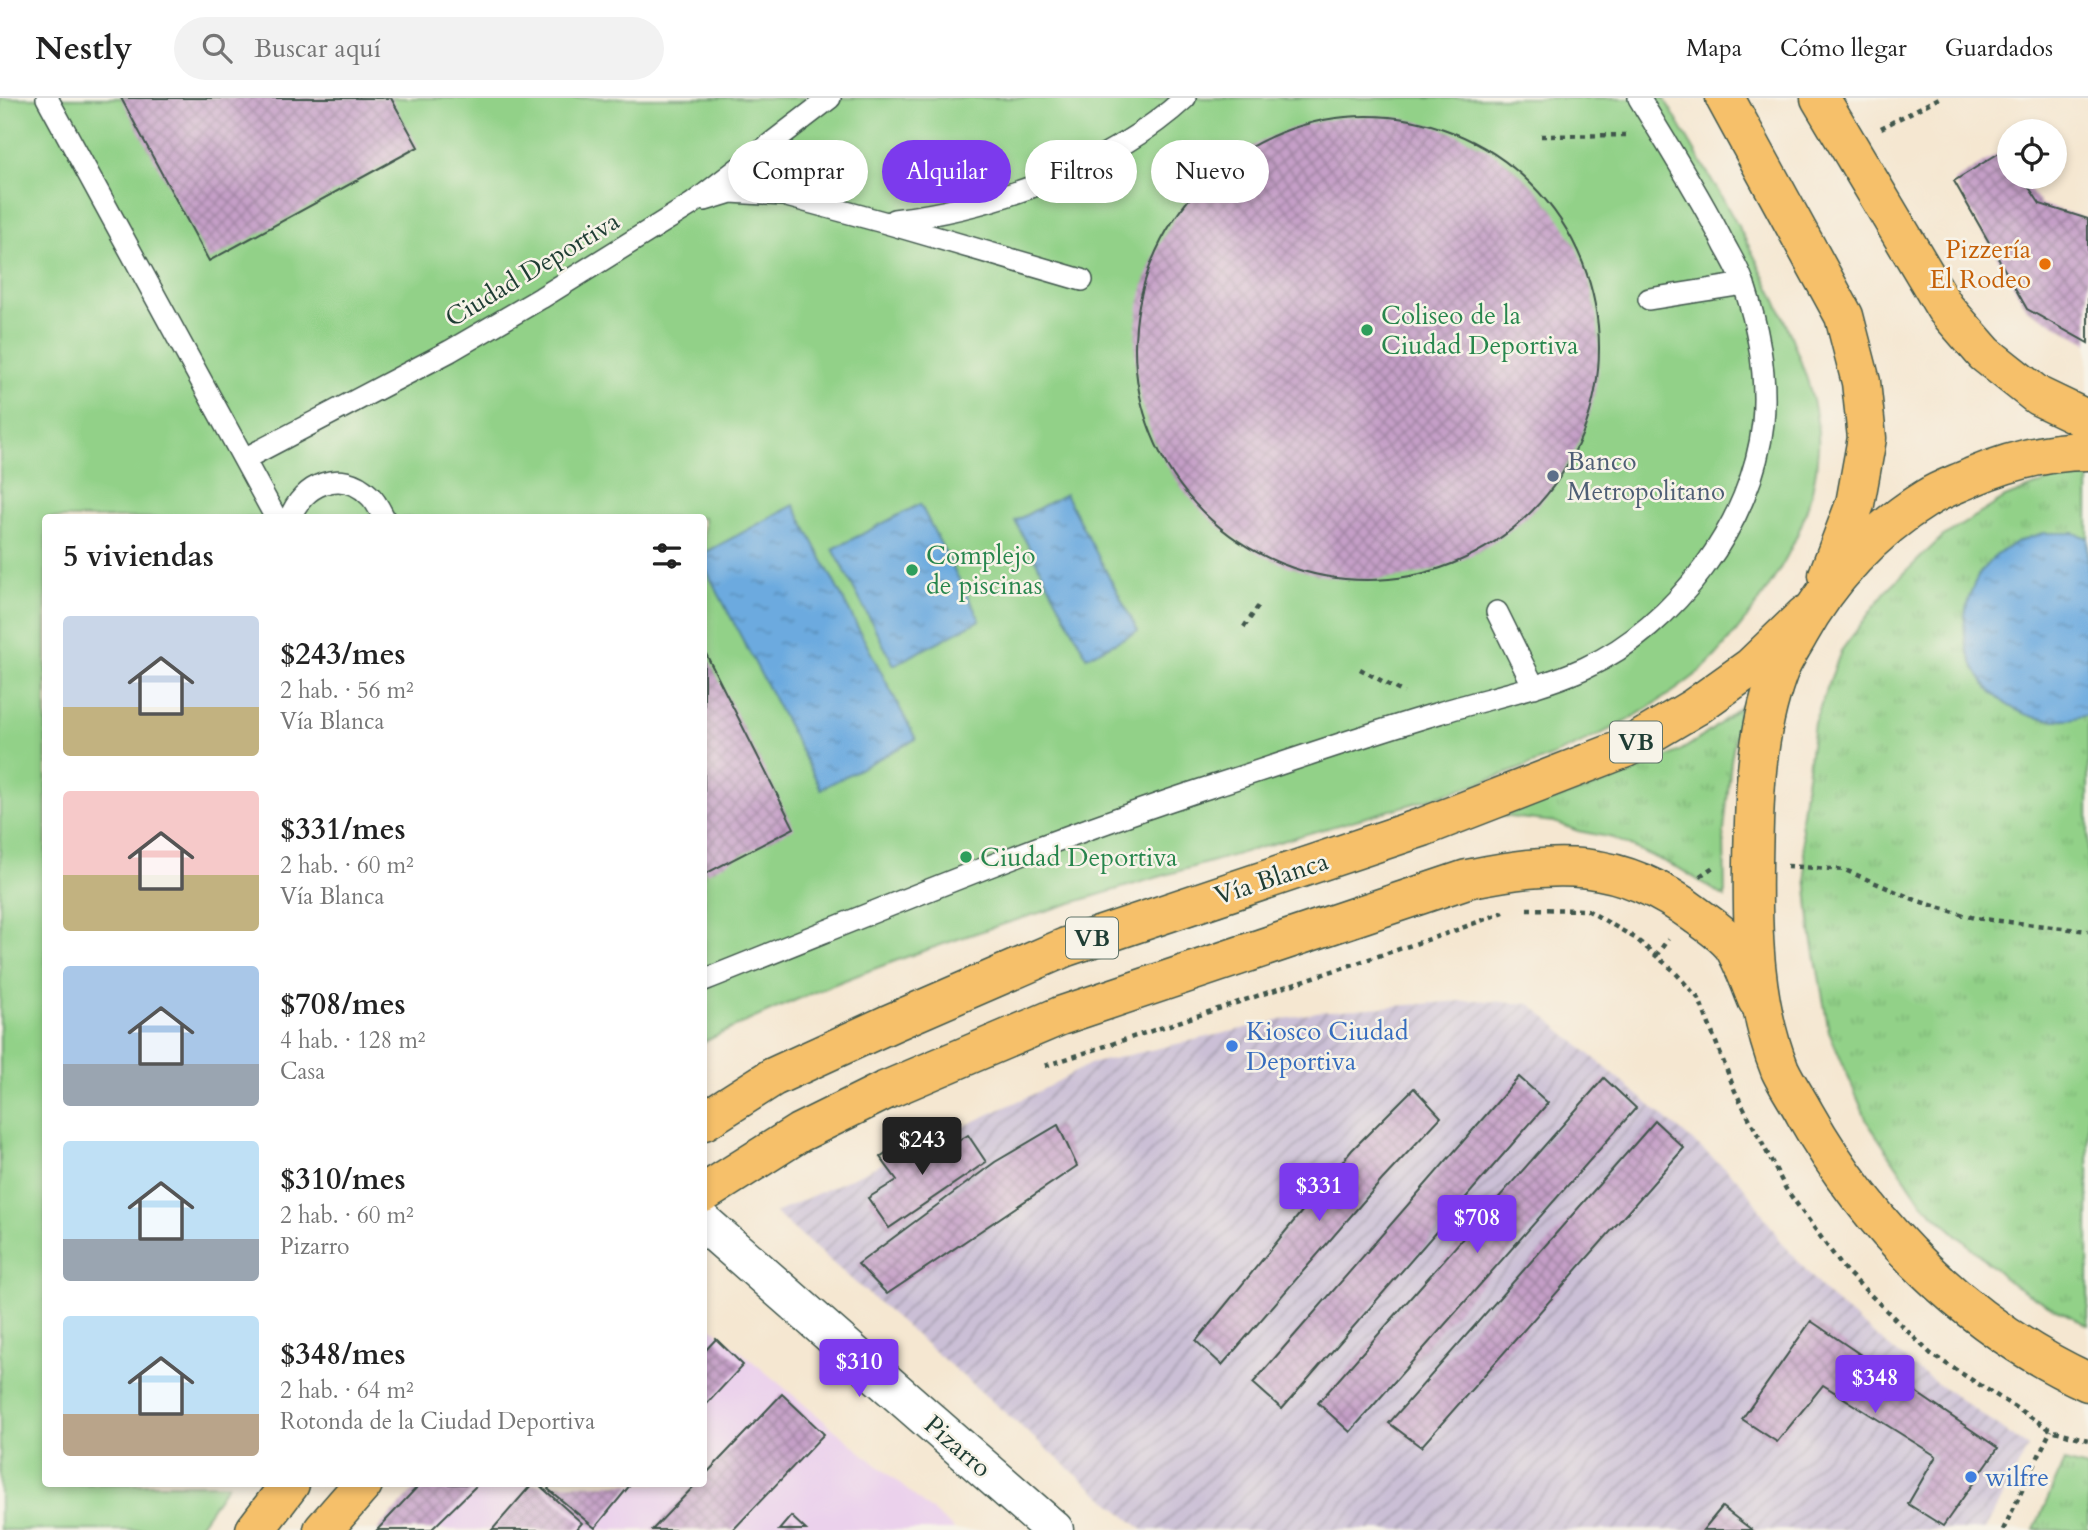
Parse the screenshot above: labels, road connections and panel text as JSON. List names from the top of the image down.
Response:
{
  "streets": {
    "main road": ["VB", "Vía Blanca"],
    "street": ["Pizarro"],
    "lane": ["Ciudad Deportiva"]
  },
  "places": [
    "Pizzería El Rodeo",
    "Coliseo de la Ciudad Deportiva",
    "Banco Metropolitano",
    "Complejo de piscinas",
    "Ciudad Deportiva",
    "Kiosco Ciudad Deportiva",
    "wilfre"
  ],
  "page": {
    "header": "Nestly",
    "search": "Buscar aquí",
    "nav": ["Mapa", "Cómo llegar", "Guardados"],
    "chip": [
      "Comprar",
      "Alquilar",
      "Filtros",
      "Nuevo"
    ],
    "heading": "5 viviendas",
    "list": [
      {
        "name": "$243/mes",
        "note": "2 hab. · 56 m² · Vía Blanca"
      },
      {
        "name": "$331/mes",
        "note": "2 hab. · 60 m² · Vía Blanca"
      },
      {
        "name": "$708/mes",
        "note": "4 hab. · 128 m² · Casa"
      },
      {
        "name": "$310/mes",
        "note": "2 hab. · 60 m² · Pizarro"
      },
      {
        "name": "$348/mes",
        "note": "2 hab. · 64 m² · Rotonda de la Ciudad Deportiva"
      }
    ],
    "price": [
      "$243",
      "$331",
      "$708",
      "$310",
      "$348"
    ]
  }
}
